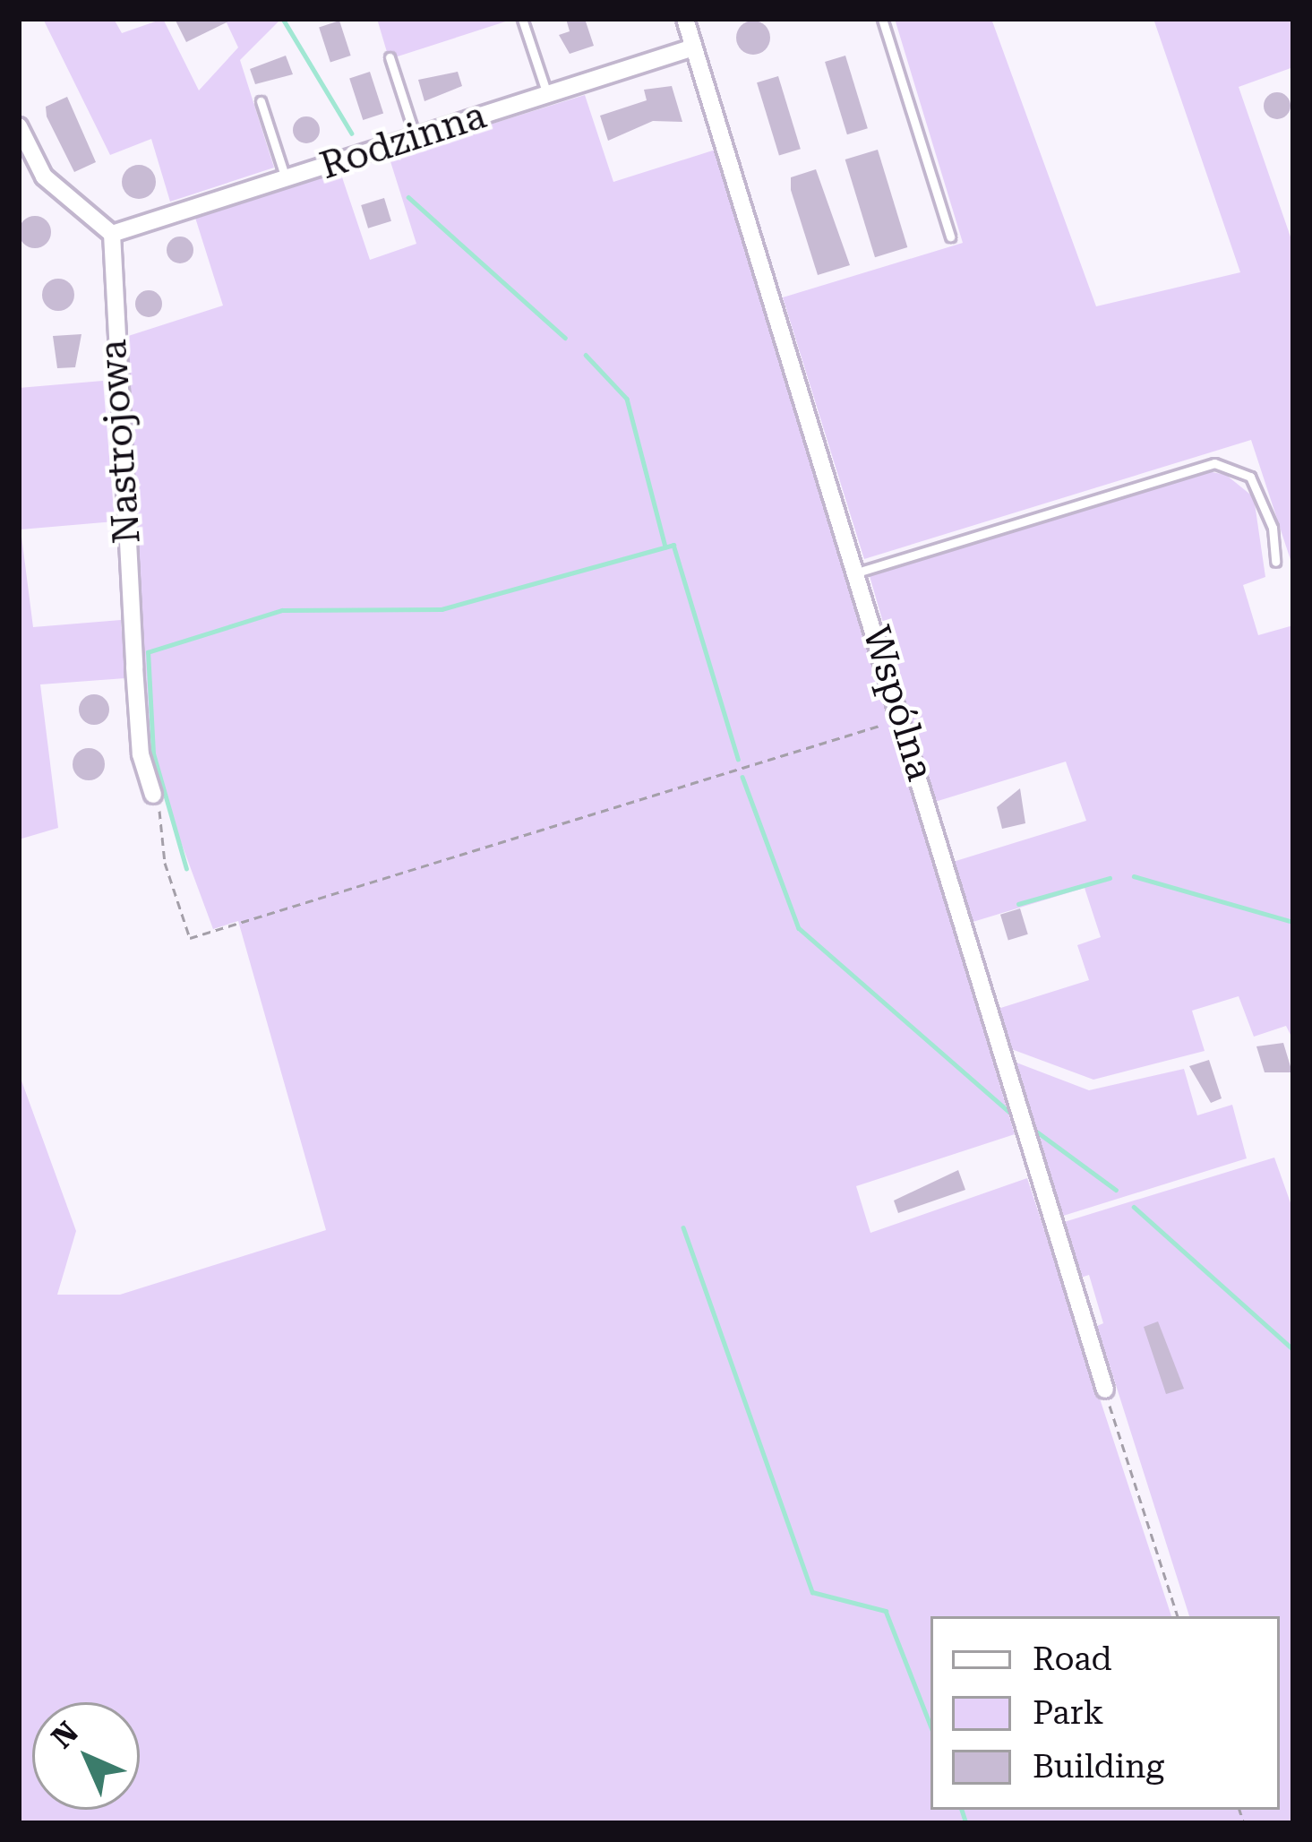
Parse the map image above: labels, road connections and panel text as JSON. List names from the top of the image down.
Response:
{
  "streets": {
    "street": ["Rodzinna", "Nastrojowa", "Wspólna"]
  },
  "crossings": [
    ["Rodzinna", "Nastrojowa"],
    ["Rodzinna", "Wspólna"]
  ],
  "legend": ["Road", "Park", "Building"],
  "north": "top left"
}
